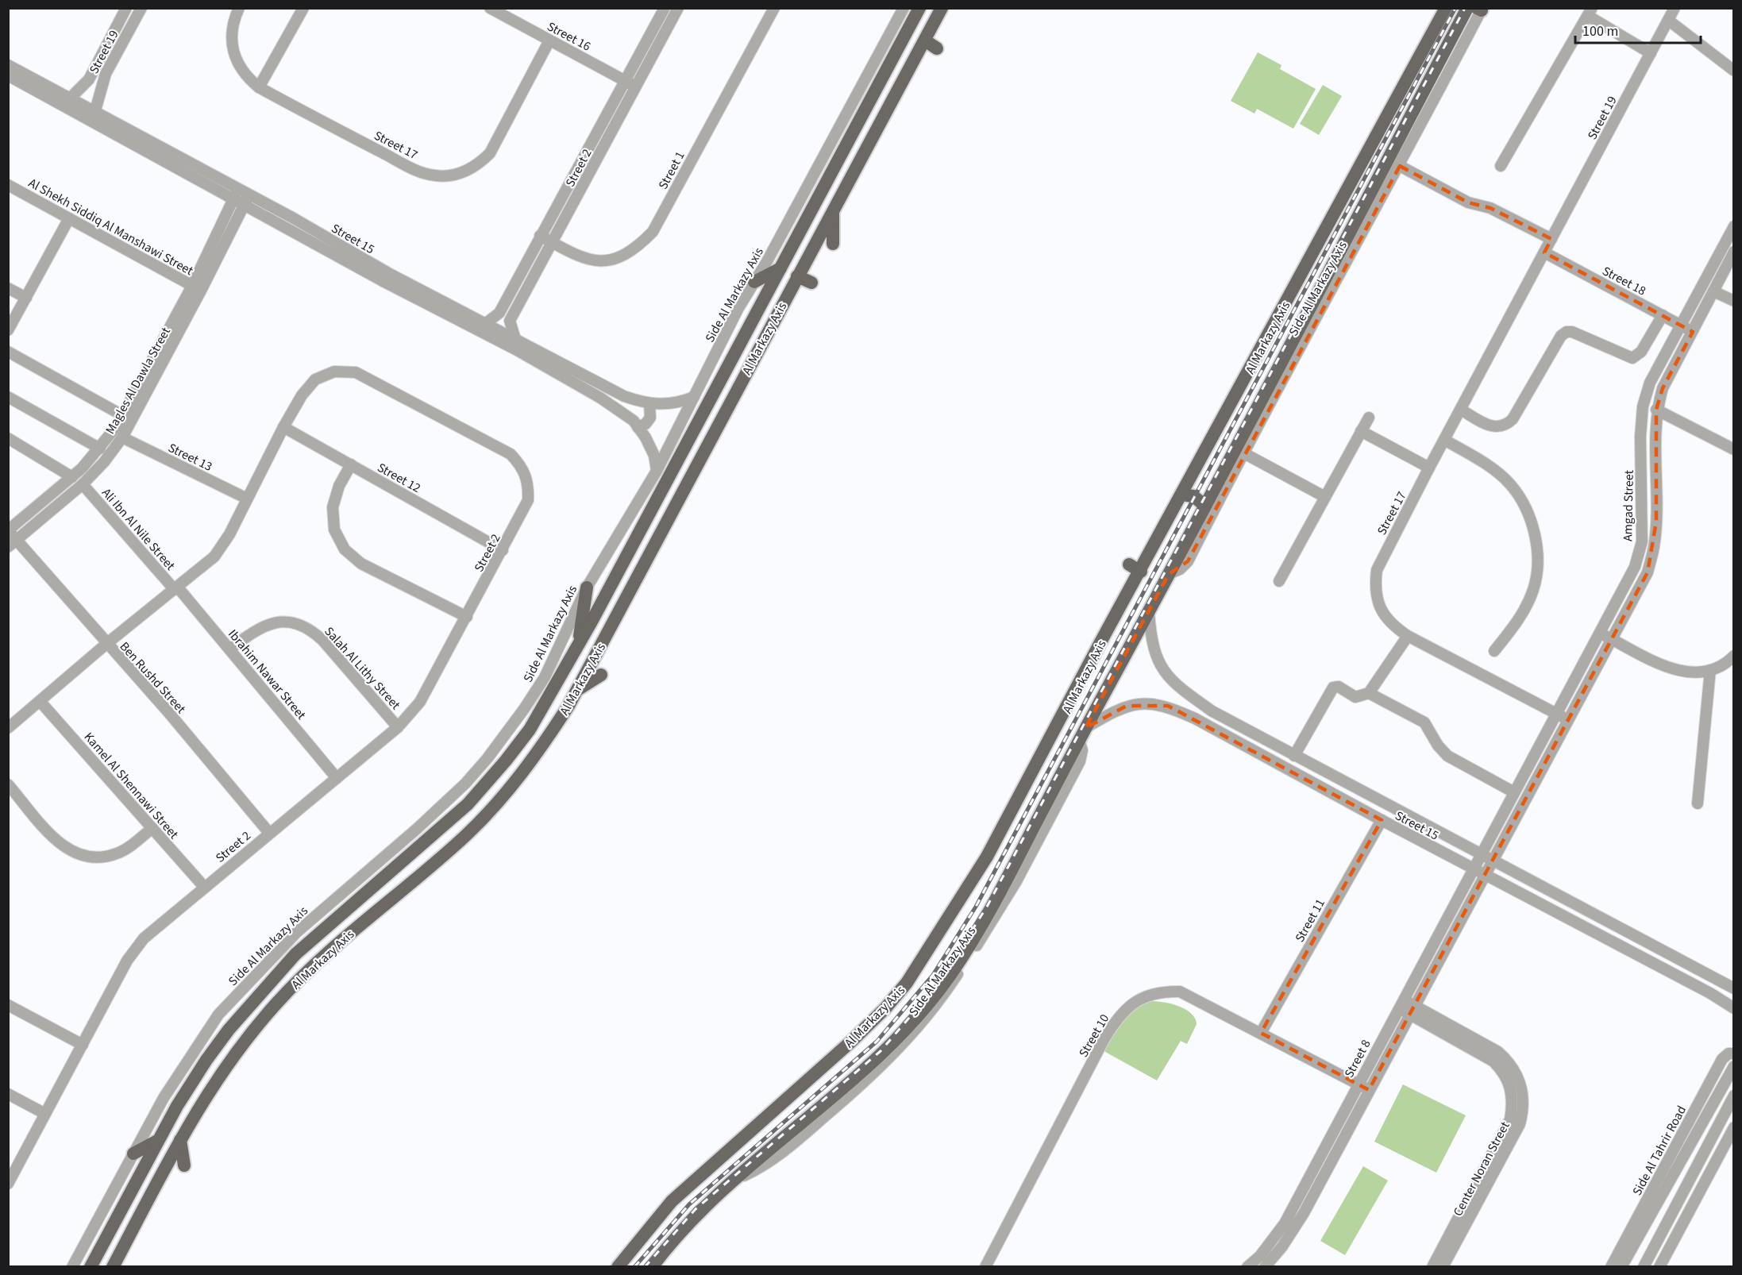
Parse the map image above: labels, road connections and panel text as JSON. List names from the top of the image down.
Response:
{
  "streets": {
    "main road": ["Al Markazy Axis"],
    "street": [
      "Street 16",
      "Street 19",
      "Street 17",
      "Street 2",
      "Street 1",
      "Al Shekh Siddiq Al Manshawi Street",
      "Street 15",
      "Street 18",
      "Side Al Markazy Axis",
      "Magles Al Dawla Street",
      "Street 13",
      "Street 12",
      "Amgad Street",
      "Ali Ibn Al Nile Street",
      "Salah Al Lithy Street",
      "Ibrahim Nawar Street",
      "Ben Rushd Street",
      "Kamel Al Shennawi Street",
      "Street 11",
      "Street 10",
      "Street 8",
      "Side Al Tahrir Road",
      "Center Noran Street"
    ]
  },
  "crossings": [
    ["Street 16", "Street 17"],
    ["Street 16", "Street 2"],
    ["Street 19", "Street 17"],
    ["Street 19", "Street 15"],
    ["Street 17", "Street 18"],
    ["Street 17", "Amgad Street"],
    ["Street 2", "Street 1"],
    ["Street 2", "Street 15"],
    ["Street 2", "Street 13"],
    ["Street 2", "Street 12"],
    ["Street 2", "Ali Ibn Al Nile Street"],
    ["Street 2", "Salah Al Lithy Street"],
    ["Street 2", "Ibrahim Nawar Street"],
    ["Street 2", "Ben Rushd Street"],
    ["Street 2", "Kamel Al Shennawi Street"],
    ["Al Shekh Siddiq Al Manshawi Street", "Magles Al Dawla Street"],
    ["Street 15", "Side Al Markazy Axis"],
    ["Street 15", "Al Markazy Axis"],
    ["Street 15", "Magles Al Dawla Street"],
    ["Street 15", "Amgad Street"],
    ["Street 15", "Street 11"],
    ["Street 15", "Street 8"],
    ["Street 18", "Amgad Street"],
    ["Side Al Markazy Axis", "Al Markazy Axis"],
    ["Magles Al Dawla Street", "Street 13"],
    ["Magles Al Dawla Street", "Ali Ibn Al Nile Street"],
    ["Magles Al Dawla Street", "Ben Rushd Street"],
    ["Amgad Street", "Street 8"],
    ["Ali Ibn Al Nile Street", "Ibrahim Nawar Street"],
    ["Salah Al Lithy Street", "Ibrahim Nawar Street"],
    ["Street 11", "Street 10"],
    ["Street 10", "Street 8"],
    ["Street 8", "Center Noran Street"]
  ],
  "scale_bar": "100 m"
}
